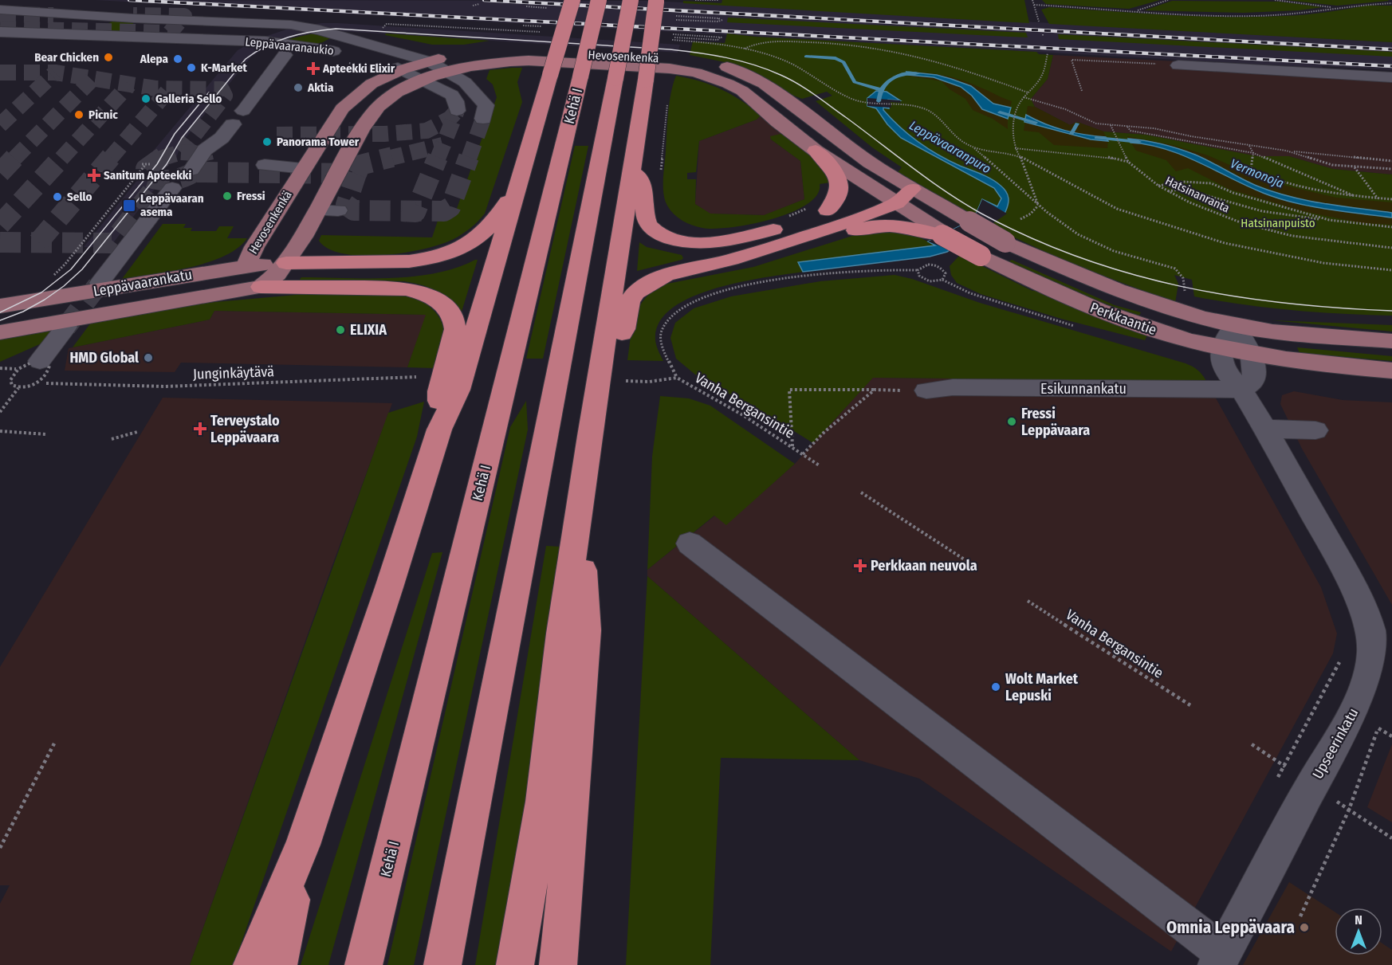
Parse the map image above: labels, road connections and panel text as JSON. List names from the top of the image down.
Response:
{
  "streets": {
    "highway": ["Kehä I"],
    "main road": ["Hevosenkenkä", "Leppävaarankatu", "Perkkaantie"],
    "street": ["Leppävaaranaukio", "Esikunnankatu", "Upseerinkatu"],
    "path": ["Hatsinanranta", "Junginkäytävä", "Vanha Bergansintie"]
  },
  "crossings": [
    ["Leppävaaranaukio", "Hevosenkenkä"],
    ["Hevosenkenkä", "Leppävaarankatu"],
    ["Hevosenkenkä", "Perkkaantie"],
    ["Perkkaantie", "Upseerinkatu"],
    ["Esikunnankatu", "Upseerinkatu"]
  ],
  "water": ["Leppävaaranpuro", "Vermonoja"],
  "parks": ["Hatsinanpuisto"],
  "places": {
    "other": [
      "Bear Chicken",
      "Alepa",
      "K-Market",
      "Aktia",
      "Galleria Sello",
      "Picnic",
      "Panorama Tower",
      "Fressi",
      "Sello",
      "ELIXIA",
      "HMD Global",
      "Fressi Leppävaara",
      "Wolt Market Lepuski",
      "Omnia Leppävaara"
    ],
    "health": [
      "Apteekki Elixir",
      "Sanitum Apteekki",
      "Terveystalo Leppävaara",
      "Perkkaan neuvola"
    ],
    "transit": ["Leppävaaran asema"]
  },
  "north": "top"
}
